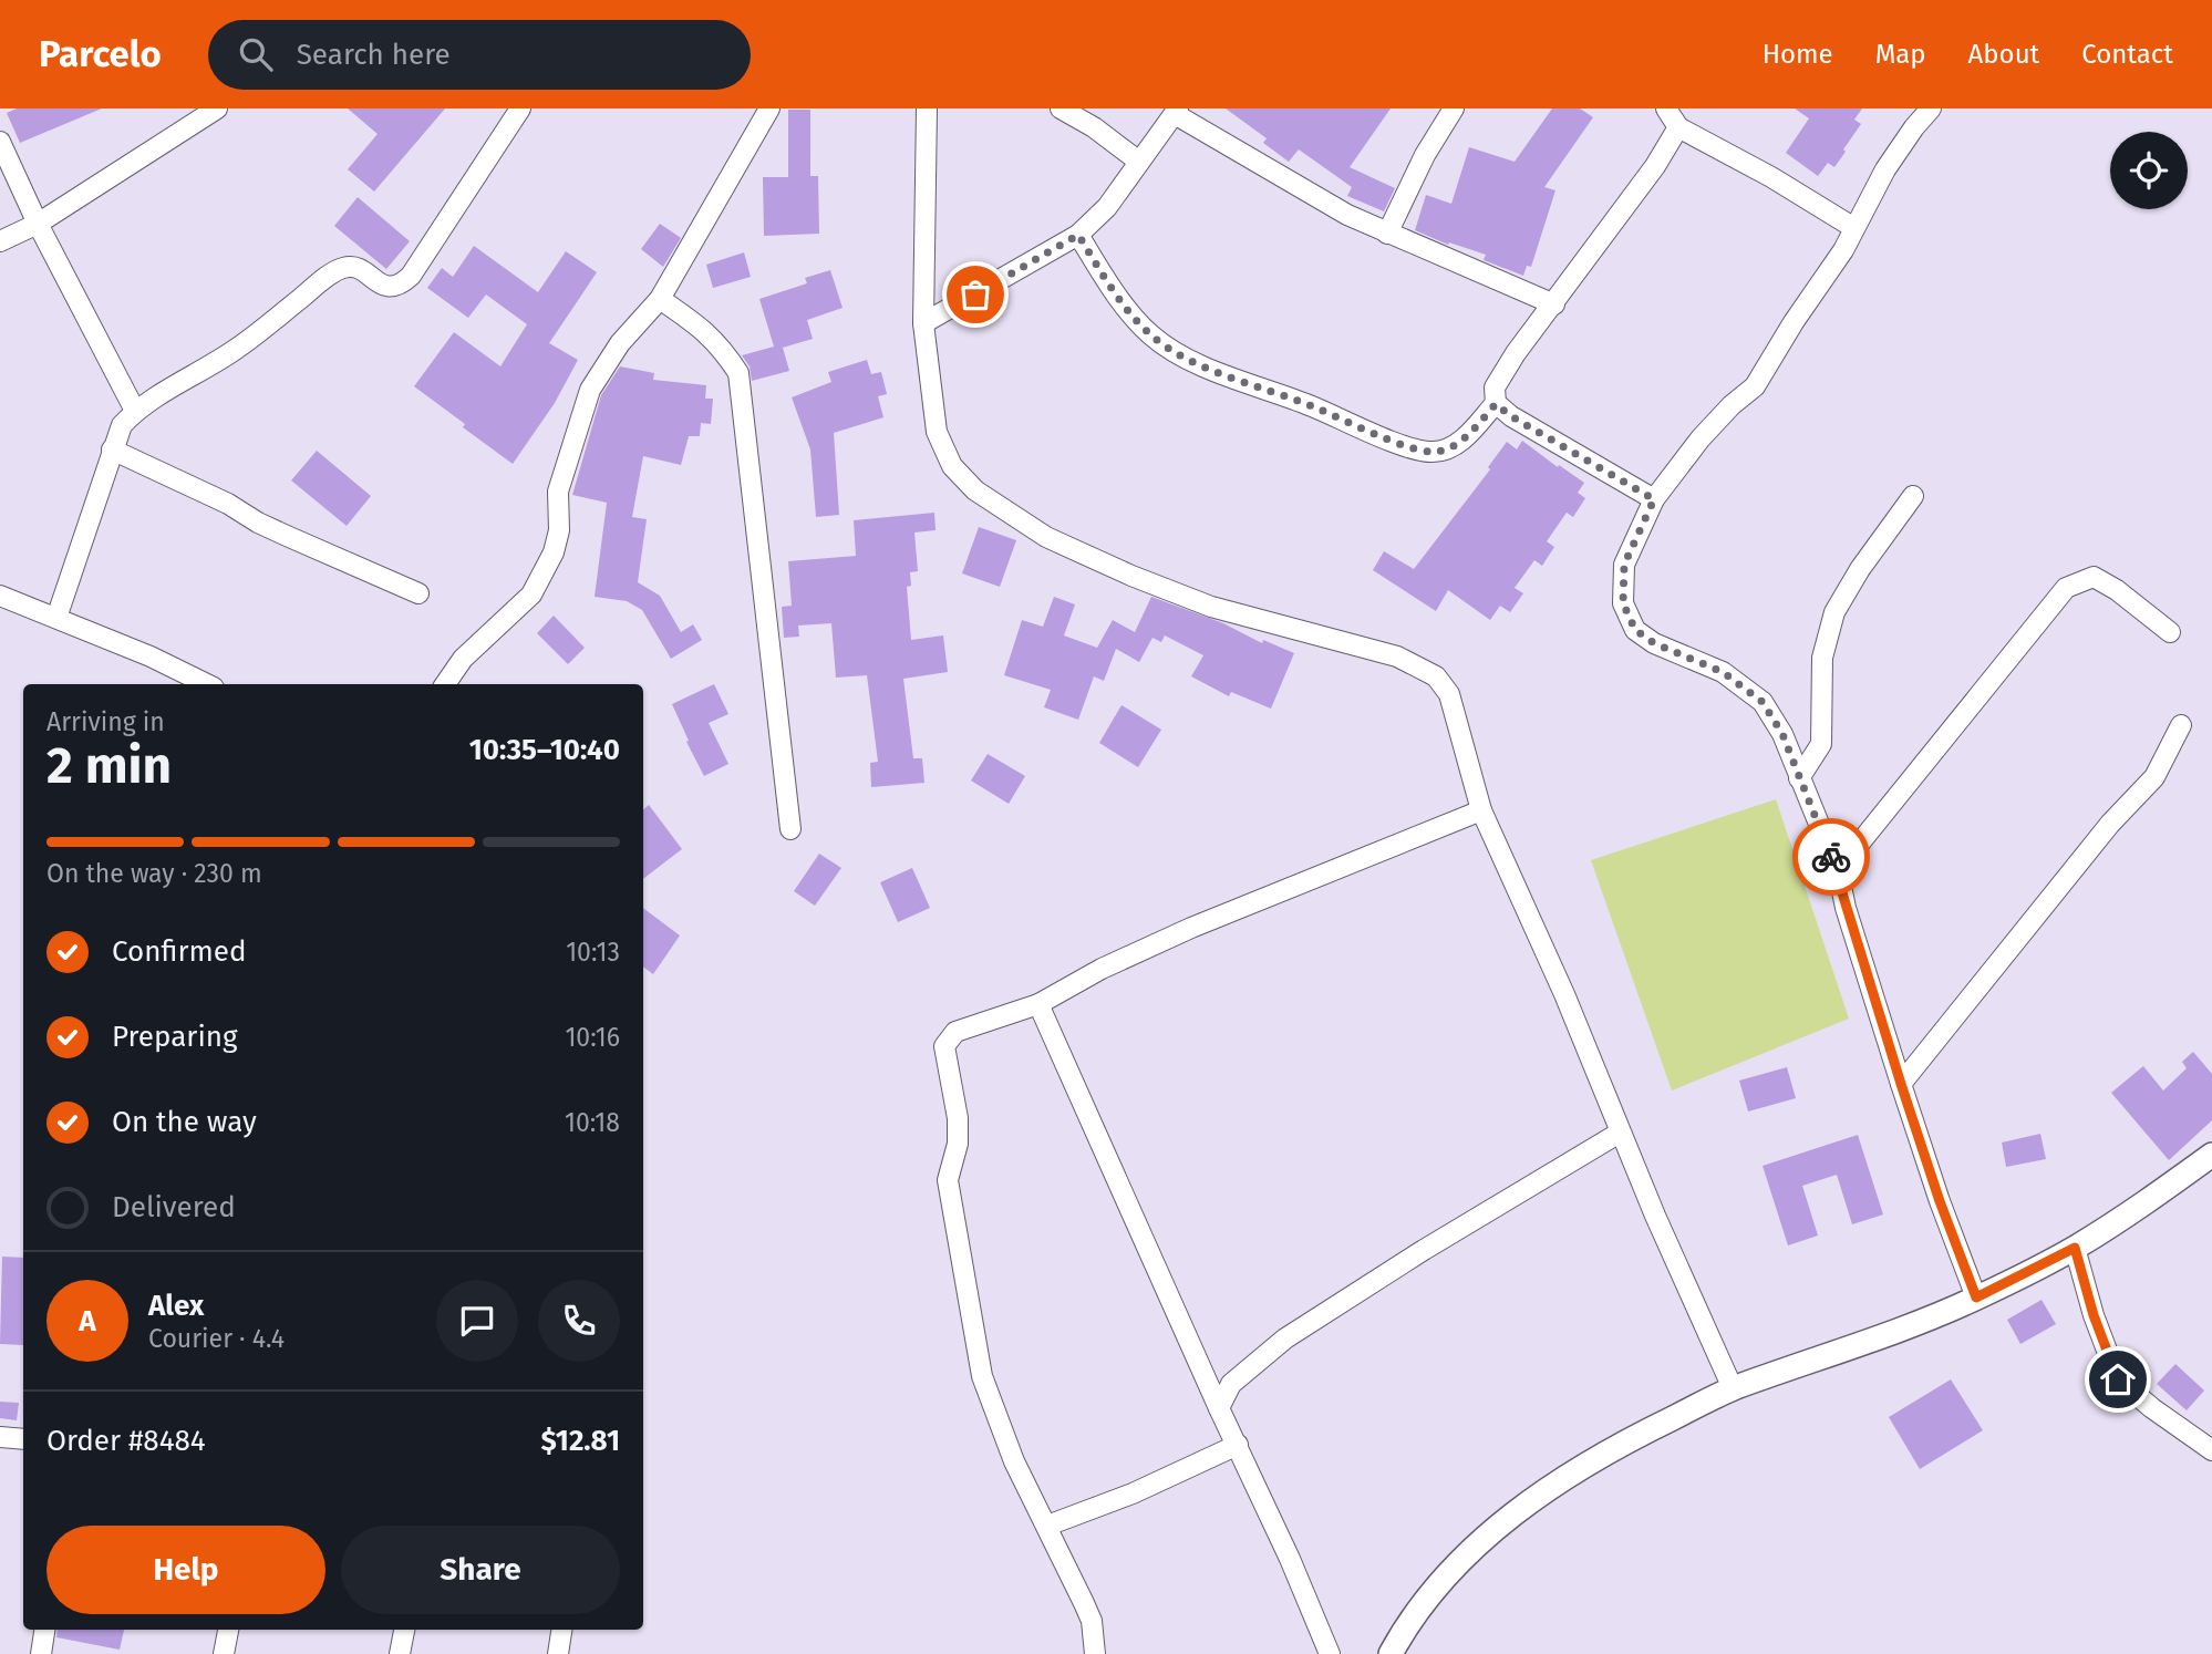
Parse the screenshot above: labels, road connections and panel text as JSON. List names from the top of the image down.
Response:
{
  "page": {
    "header": "Parcelo",
    "search": "Search here",
    "nav": [
      "Home",
      "Map",
      "About",
      "Contact"
    ],
    "heading": ["2 min", "Arriving in", "10:35–10:40"],
    "panel": [
      "Alex",
      "Courier · 4.4",
      "Order #8484",
      "$12.81"
    ],
    "bar": "On the way · 230 m",
    "list": [
      ["Confirmed", "10:13"],
      ["Preparing", "10:16"],
      ["On the way", "10:18"],
      "Delivered"
    ],
    "round": "A",
    "buttons": ["Help", "Share"]
  }
}
